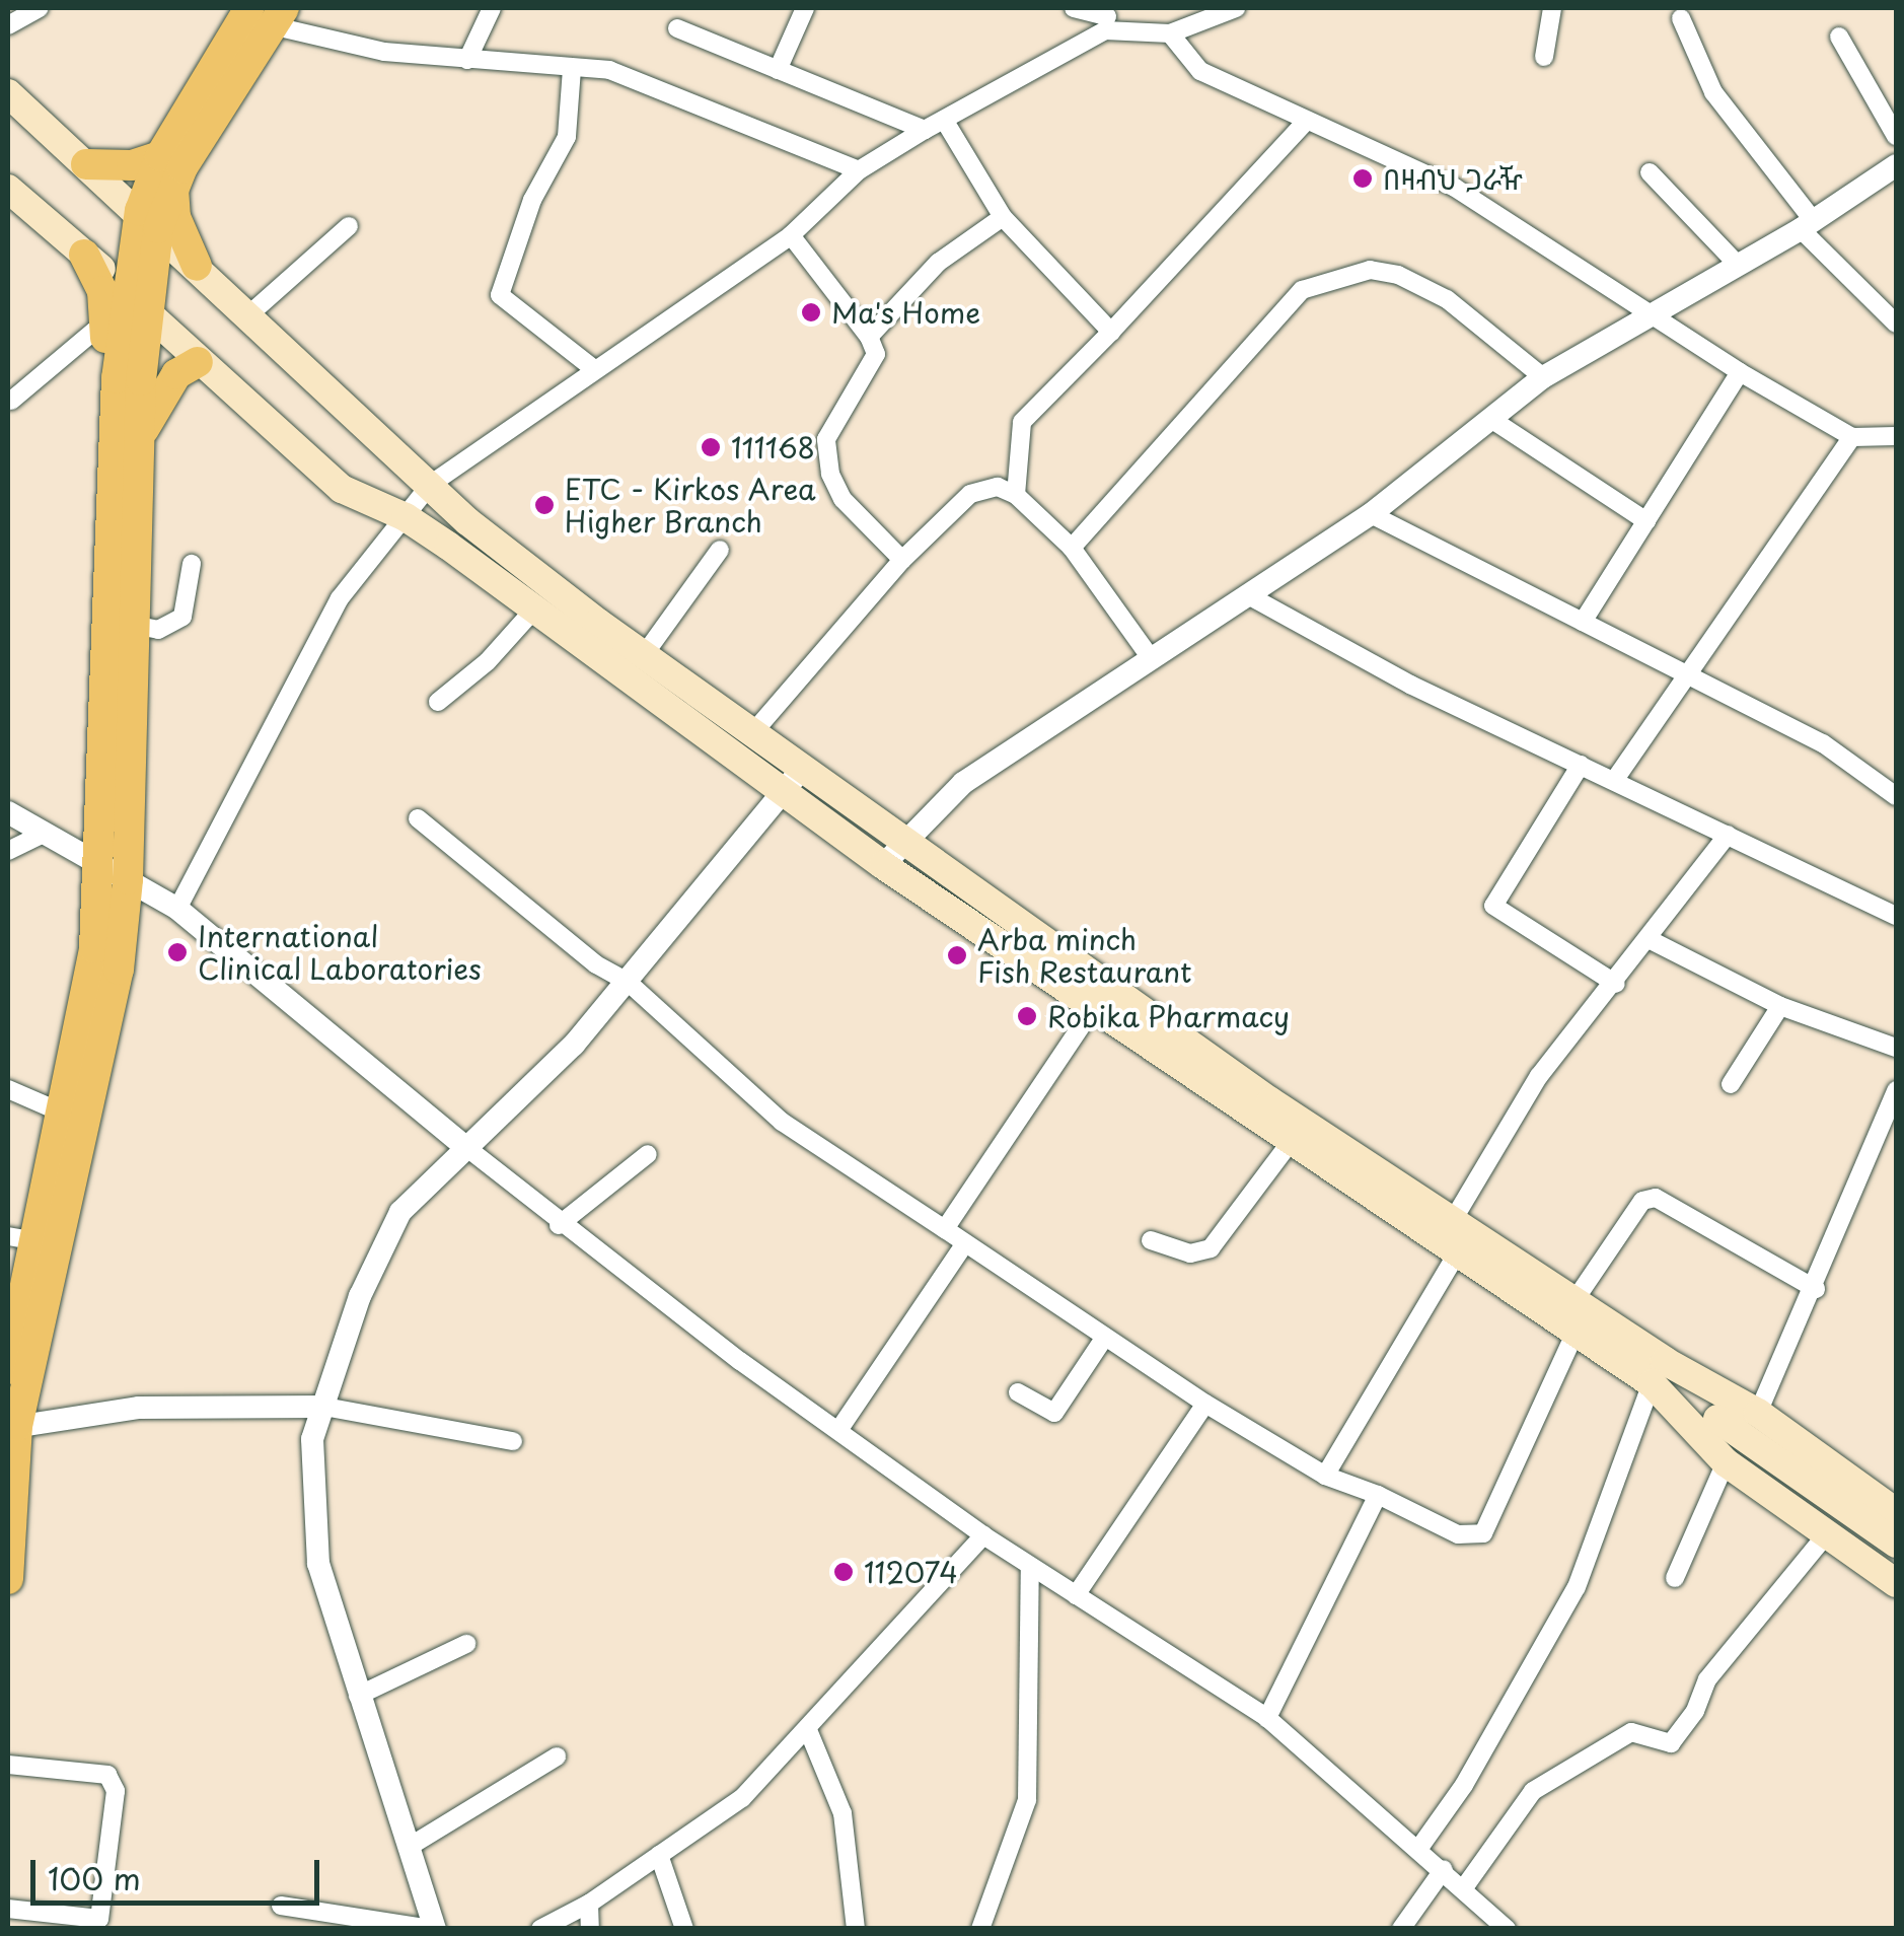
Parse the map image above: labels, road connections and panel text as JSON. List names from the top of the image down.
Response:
{
  "places": [
    "በዛብህ ጋራዥ",
    "Ma's Home",
    "111168",
    "ETC - Kirkos Area Higher Branch",
    "International Clinical Laboratories",
    "Arba minch Fish Restaurant",
    "Robika Pharmacy",
    "112074"
  ],
  "scale_bar": "100 m"
}
